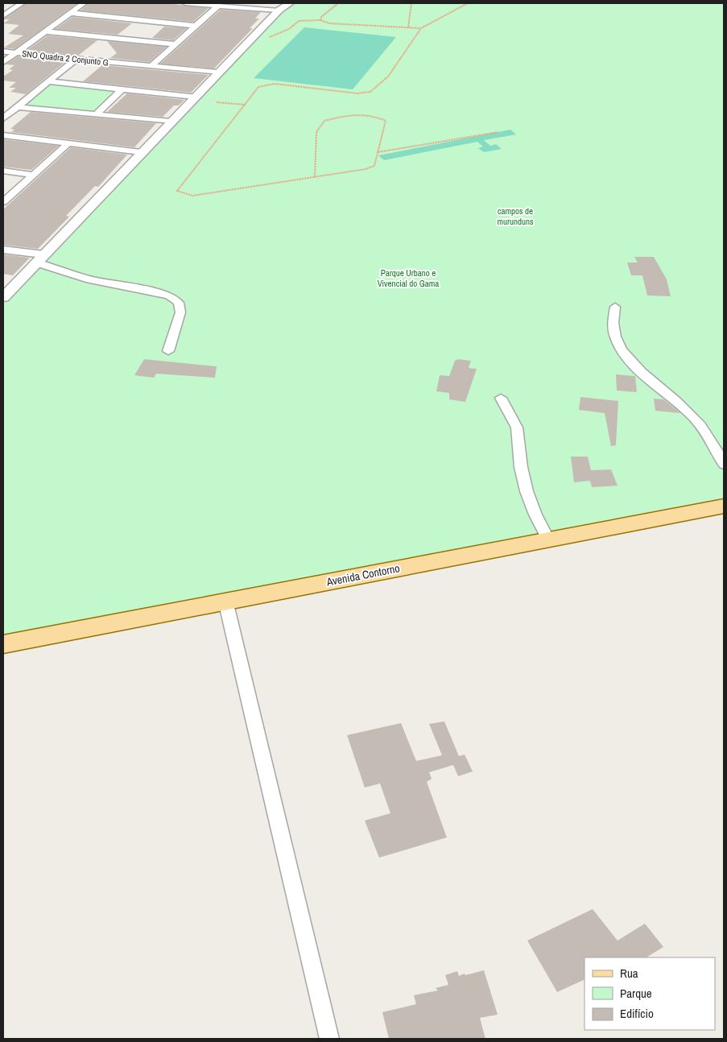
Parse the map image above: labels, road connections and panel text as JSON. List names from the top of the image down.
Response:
{
  "streets": {
    "main road": ["Avenida Contorno"],
    "street": ["SNO Quadra 2 Conjunto G"]
  },
  "parks": ["campos de murunduns", "Parque Urbano e Vivencial do Gama"],
  "legend": ["Rua", "Parque", "Edifício"]
}
